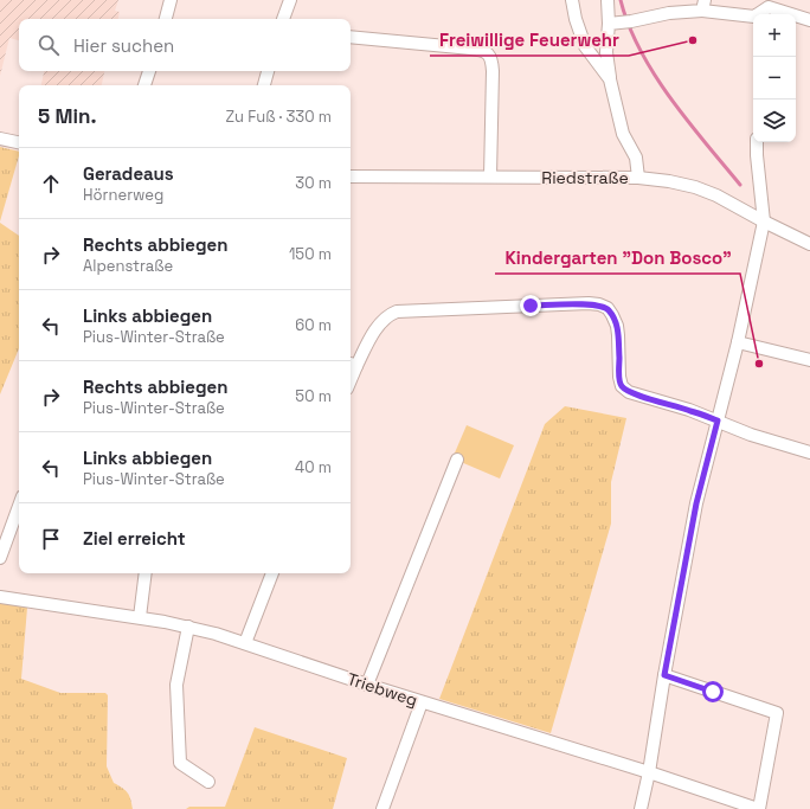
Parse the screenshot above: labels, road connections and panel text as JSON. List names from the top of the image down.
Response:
{
  "streets": {
    "street": ["Riedstraße", "Triebweg"]
  },
  "places": ["Freiwillige Feuerwehr", "Kindergarten \"Don Bosco\""],
  "page": {
    "map_buttons": ["+", "−"],
    "search": "Hier suchen",
    "heading": ["5 Min.", "Zu Fuß · 330 m"],
    "list": [
      ["Geradeaus", "Hörnerweg", "30 m"],
      ["Rechts abbiegen", "Alpenstraße", "150 m"],
      ["Links abbiegen", "Pius-Winter-Straße", "60 m"],
      ["Rechts abbiegen", "Pius-Winter-Straße", "50 m"],
      ["Links abbiegen", "Pius-Winter-Straße", "40 m"],
      "Ziel erreicht"
    ]
  }
}
